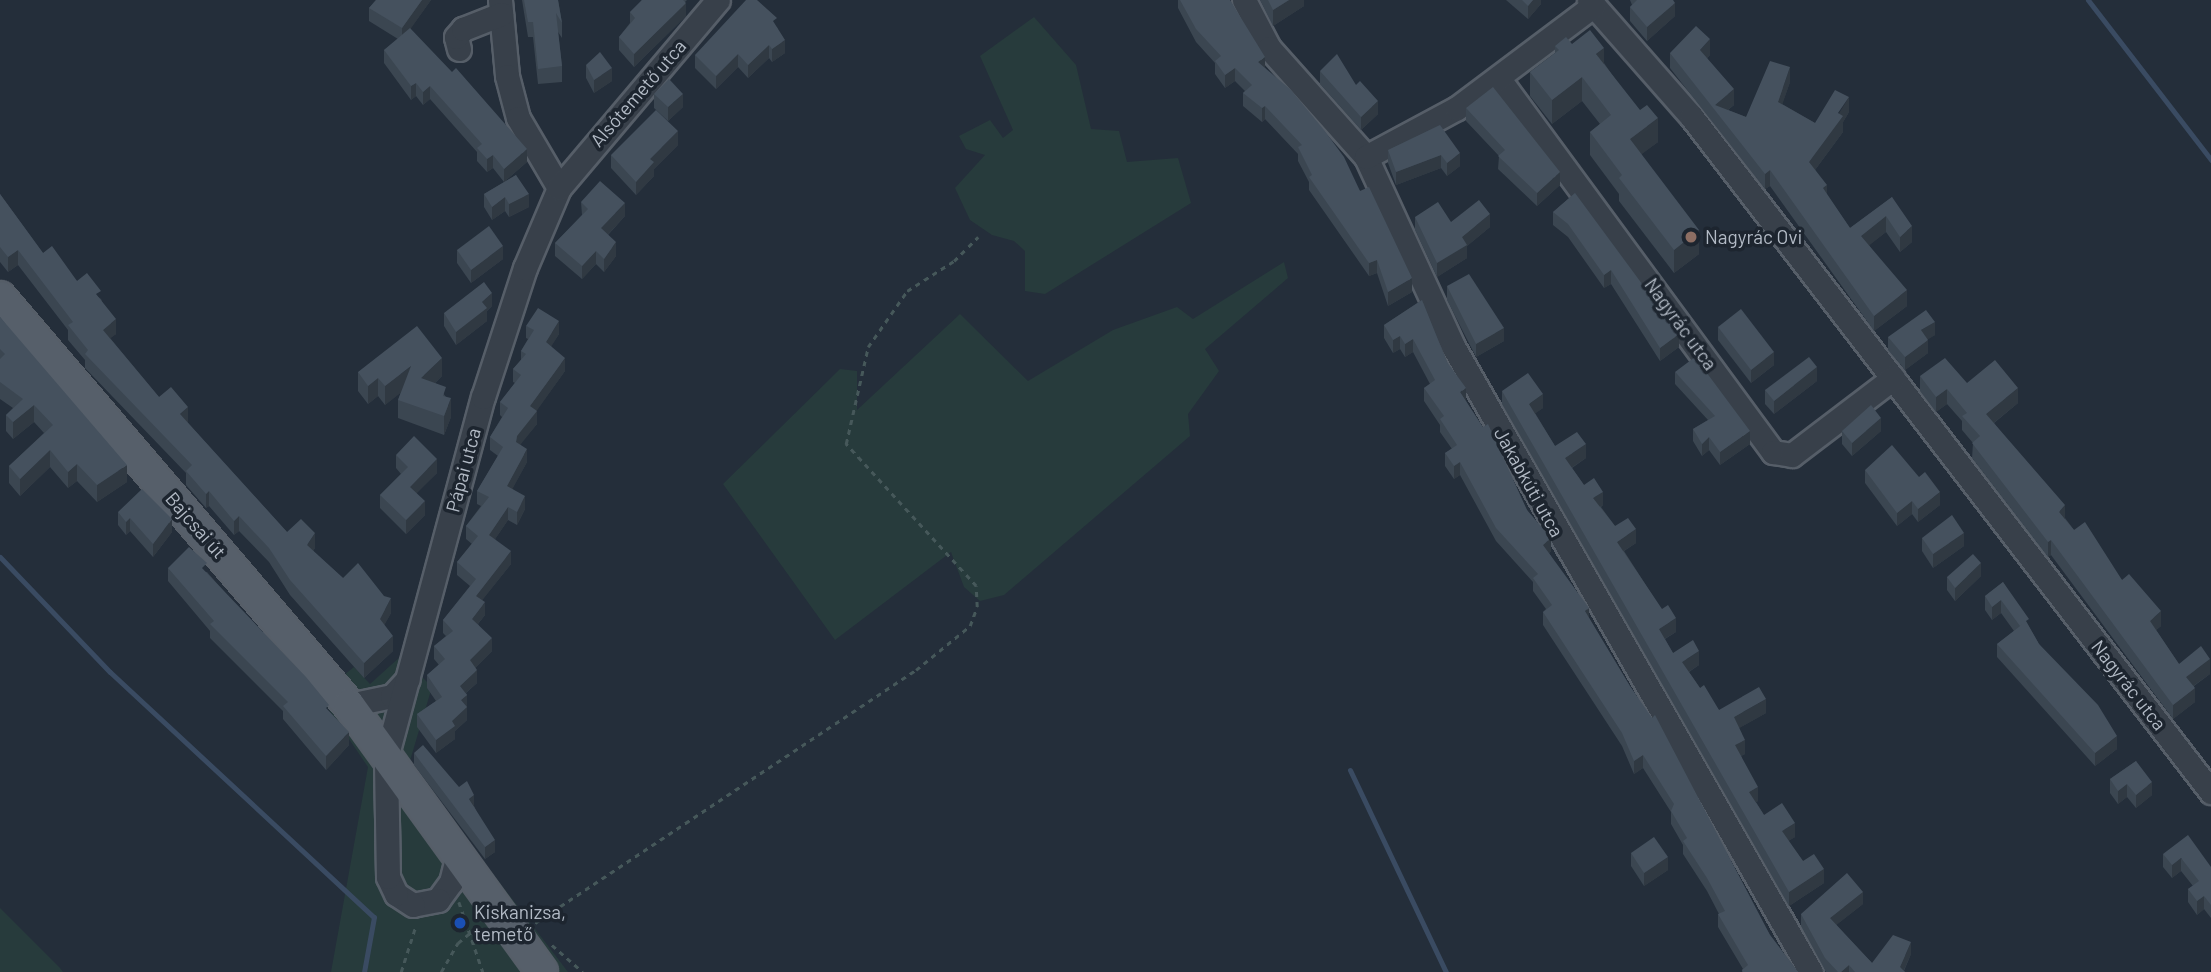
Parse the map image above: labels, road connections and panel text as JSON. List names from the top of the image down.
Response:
{
  "streets": {
    "main road": ["Bajcsai út"],
    "street": [
      "Alsótemető utca",
      "Nagyrác utca",
      "Pápai utca",
      "Jakabkúti utca"
    ]
  },
  "crossings": [
    ["Alsótemető utca", "Pápai utca"],
    ["Nagyrác utca", "Jakabkúti utca"],
    ["Pápai utca", "Bajcsai út"]
  ],
  "places": ["Nagyrác Ovi", "Kiskanizsa, temető"]
}
